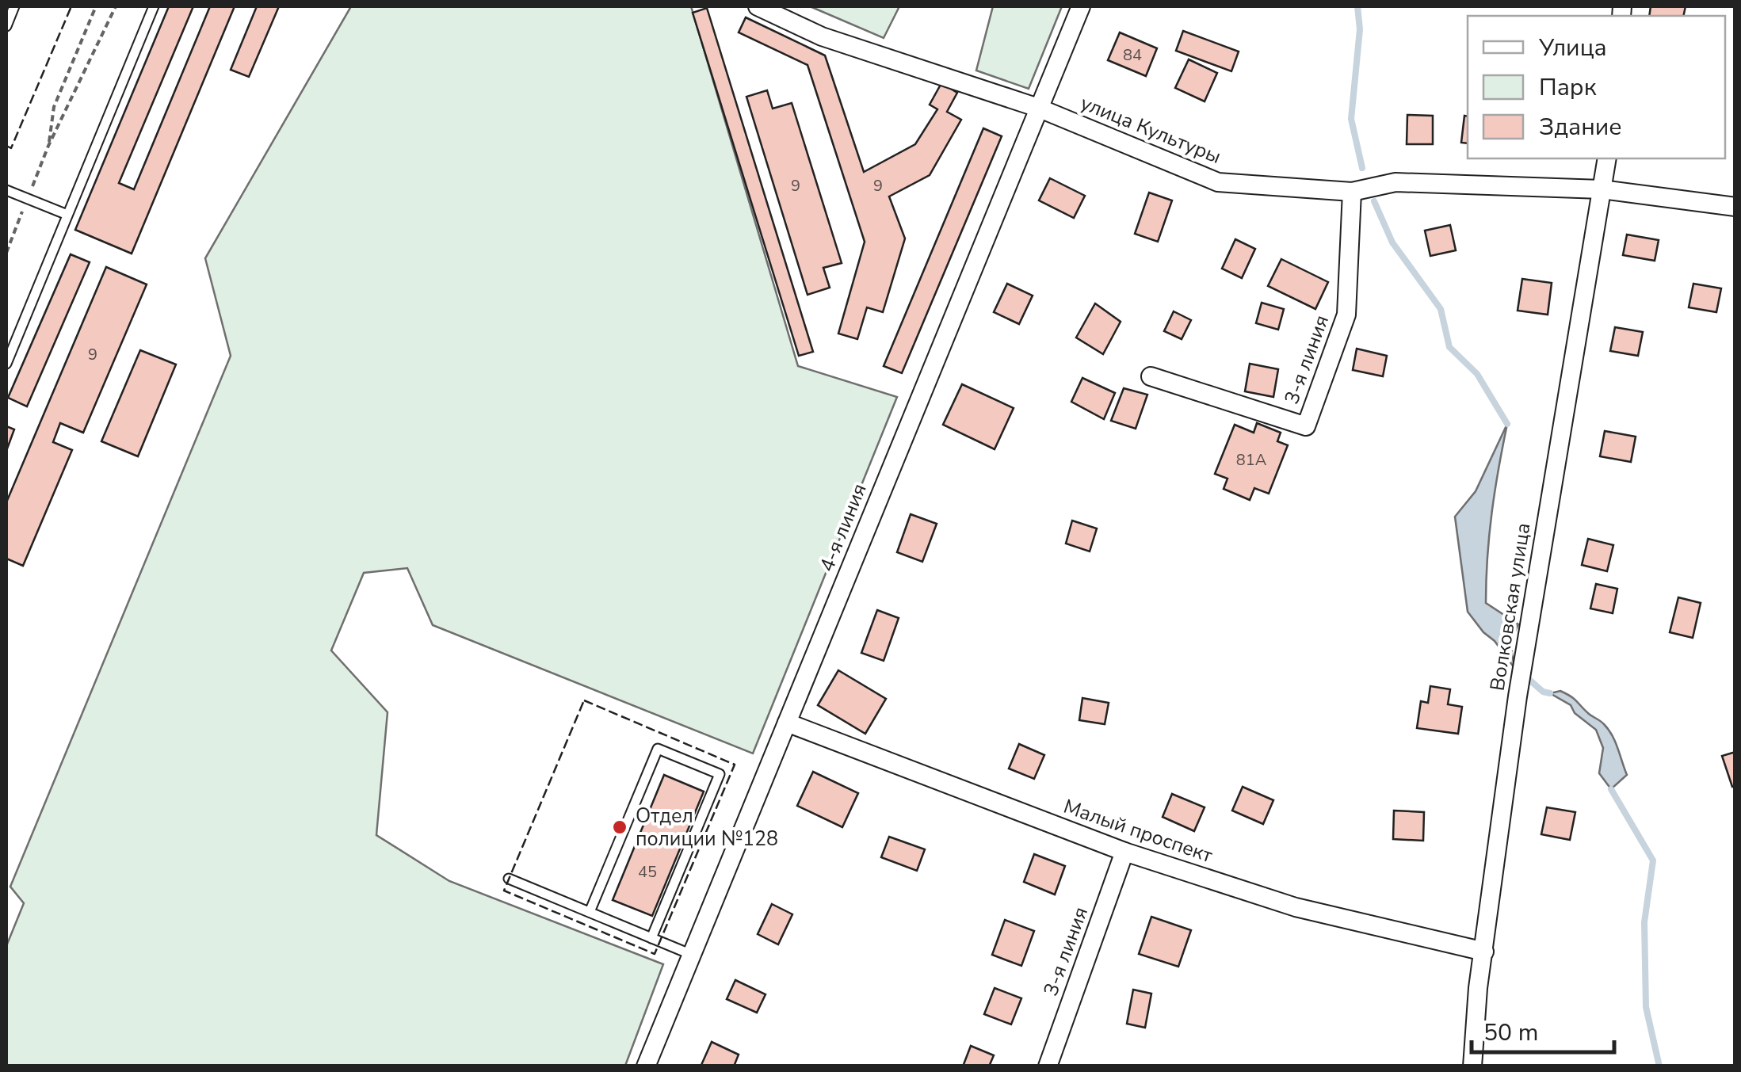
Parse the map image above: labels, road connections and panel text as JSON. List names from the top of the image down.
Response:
{
  "streets": {
    "street": [
      "улица Культуры",
      "3-я линия",
      "4-я линия",
      "Волковская улица",
      "Малый проспект"
    ]
  },
  "crossings": [
    ["улица Культуры", "3-я линия"],
    ["улица Культуры", "4-я линия"],
    ["улица Культуры", "Волковская улица"],
    ["3-я линия", "Малый проспект"],
    ["4-я линия", "Малый проспект"],
    ["Волковская улица", "Малый проспект"]
  ],
  "places": ["Отдел полиции №128"],
  "house_numbers": [
    "84",
    "9",
    "9",
    "9",
    "81А",
    "45"
  ],
  "legend": ["Улица", "Парк", "Здание"],
  "scale_bar": "50 m"
}
